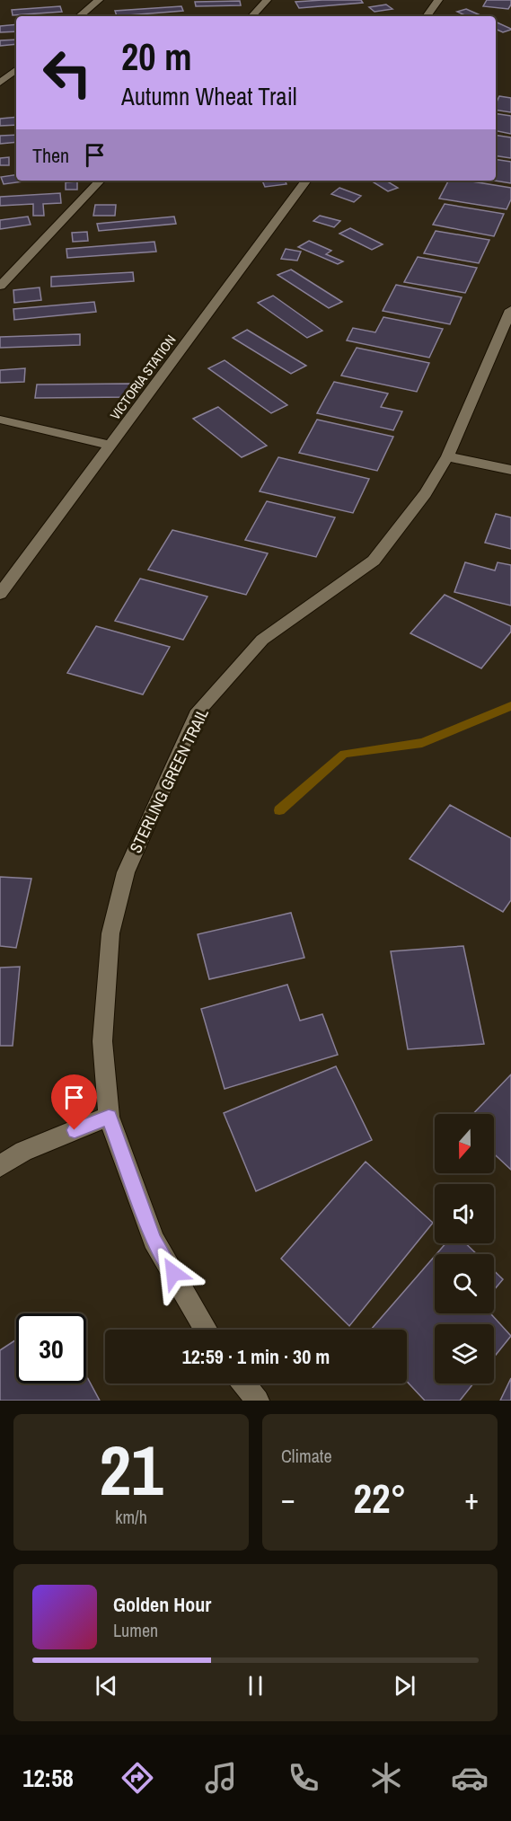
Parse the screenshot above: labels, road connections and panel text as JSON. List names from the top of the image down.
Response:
{
  "streets": {
    "street": ["VICTORIA STATION", "STERLING GREEN TRAIL"]
  },
  "north": "bottom",
  "page": {
    "turn": ["20 m", "Autumn Wheat Trail"],
    "then": "Then",
    "limit": "30",
    "trip": "12:59 · 1 min · 30 m",
    "tile": [
      ["21", "km/h"],
      "Climate"
    ],
    "heat": ["−", "22°", "+"],
    "song": ["Golden Hour", "Lumen"],
    "tabs": "12:58"
  }
}
